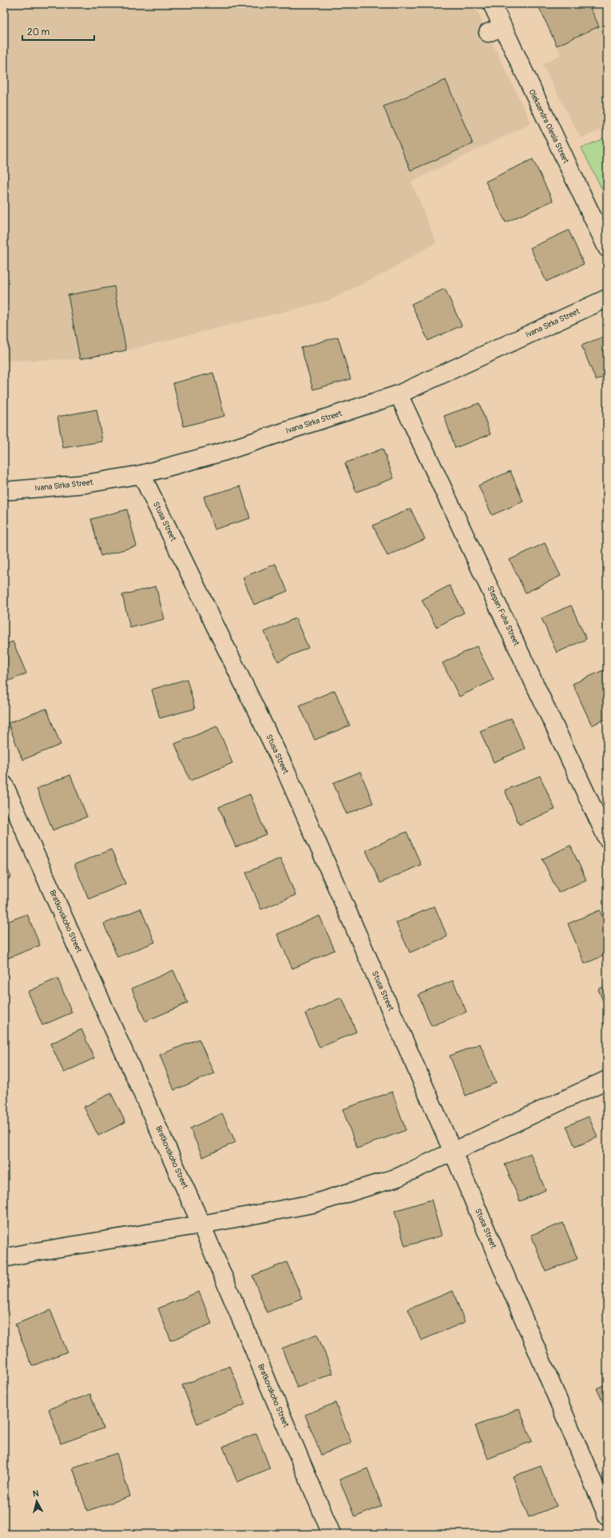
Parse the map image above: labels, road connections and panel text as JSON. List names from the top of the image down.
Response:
{
  "streets": {
    "street": [
      "Oleksandra Olesia Street",
      "Ivana Sirka Street",
      "Stusa Street",
      "Stepan Fuha Street",
      "Bratkovskoho Street"
    ]
  },
  "crossings": [
    ["Ivana Sirka Street", "Stusa Street"],
    ["Ivana Sirka Street", "Stepan Fuha Street"]
  ],
  "scale_bar": "20 m",
  "north": "top"
}
